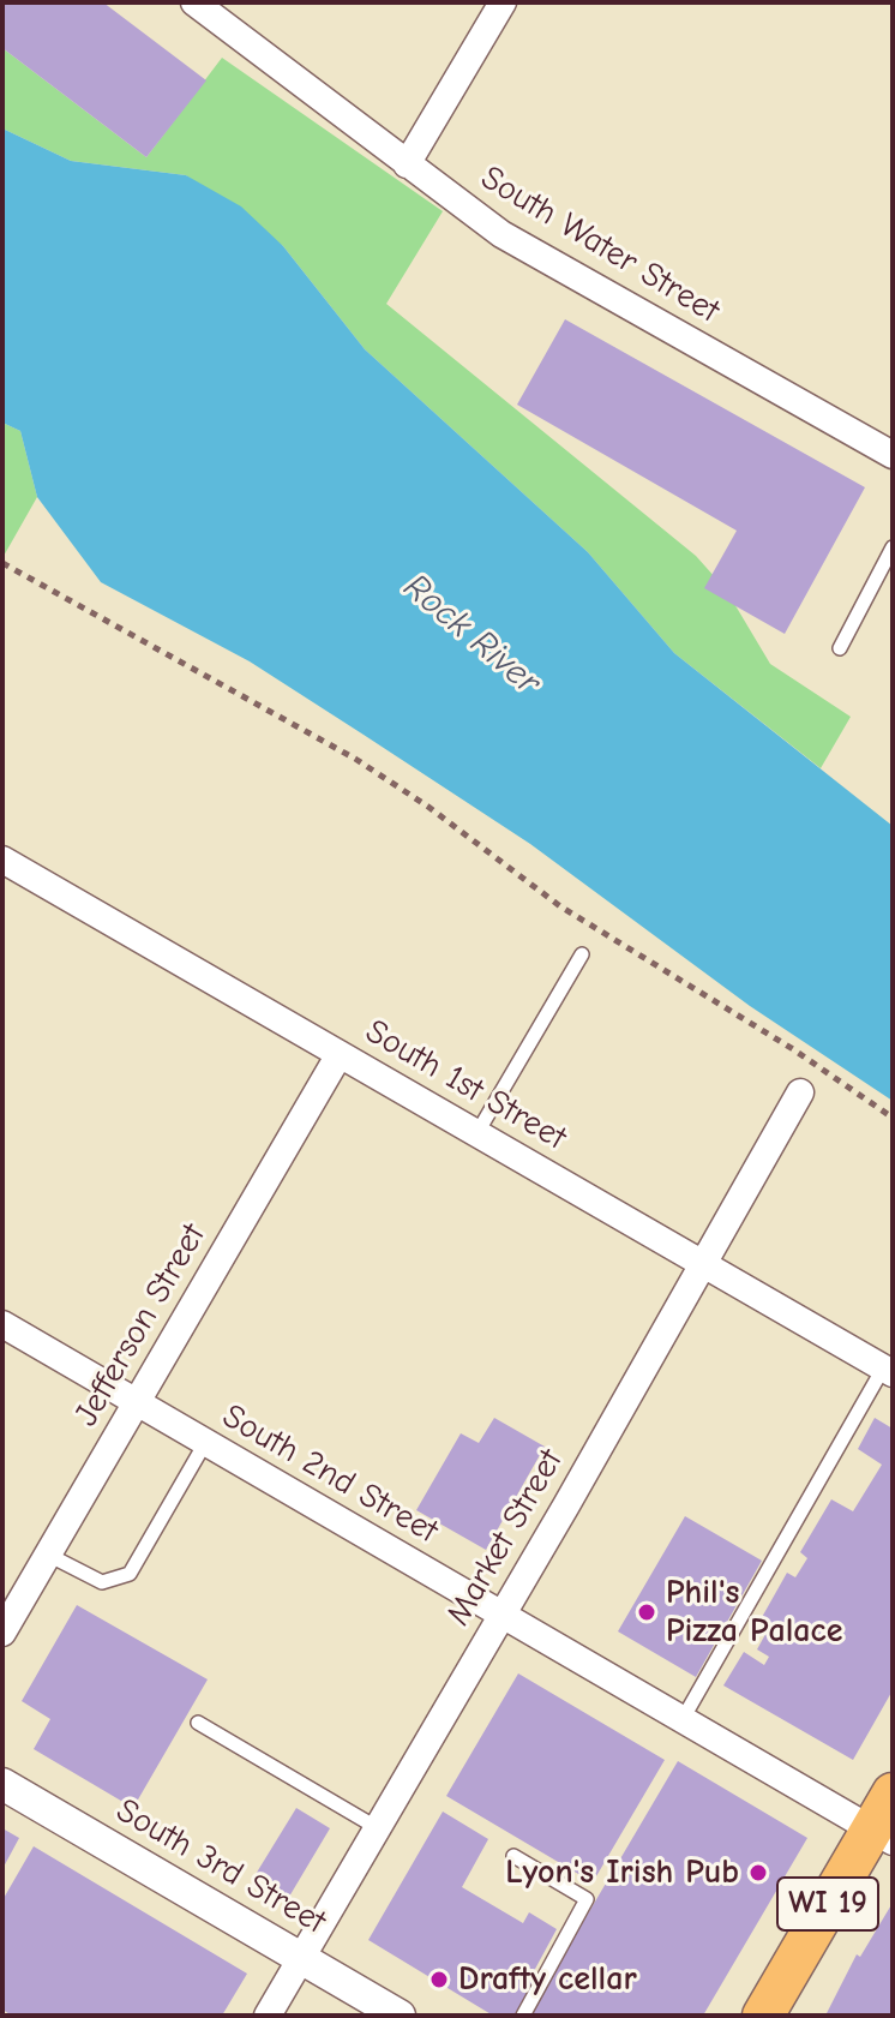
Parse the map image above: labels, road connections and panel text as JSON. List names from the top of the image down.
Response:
{
  "streets": {
    "main road": ["WI 19"],
    "street": [
      "South Water Street",
      "South 1st Street",
      "Jefferson Street",
      "South 2nd Street",
      "Market Street",
      "South 3rd Street"
    ]
  },
  "crossings": [
    ["South 1st Street", "Jefferson Street"],
    ["South 1st Street", "Market Street"],
    ["Jefferson Street", "South 2nd Street"],
    ["South 2nd Street", "Market Street"],
    ["South 2nd Street", "WI 19"],
    ["Market Street", "South 3rd Street"]
  ],
  "water": ["Rock River"],
  "places": ["Phil's Pizza Palace", "Lyon's Irish Pub", "Drafty cellar"]
}
